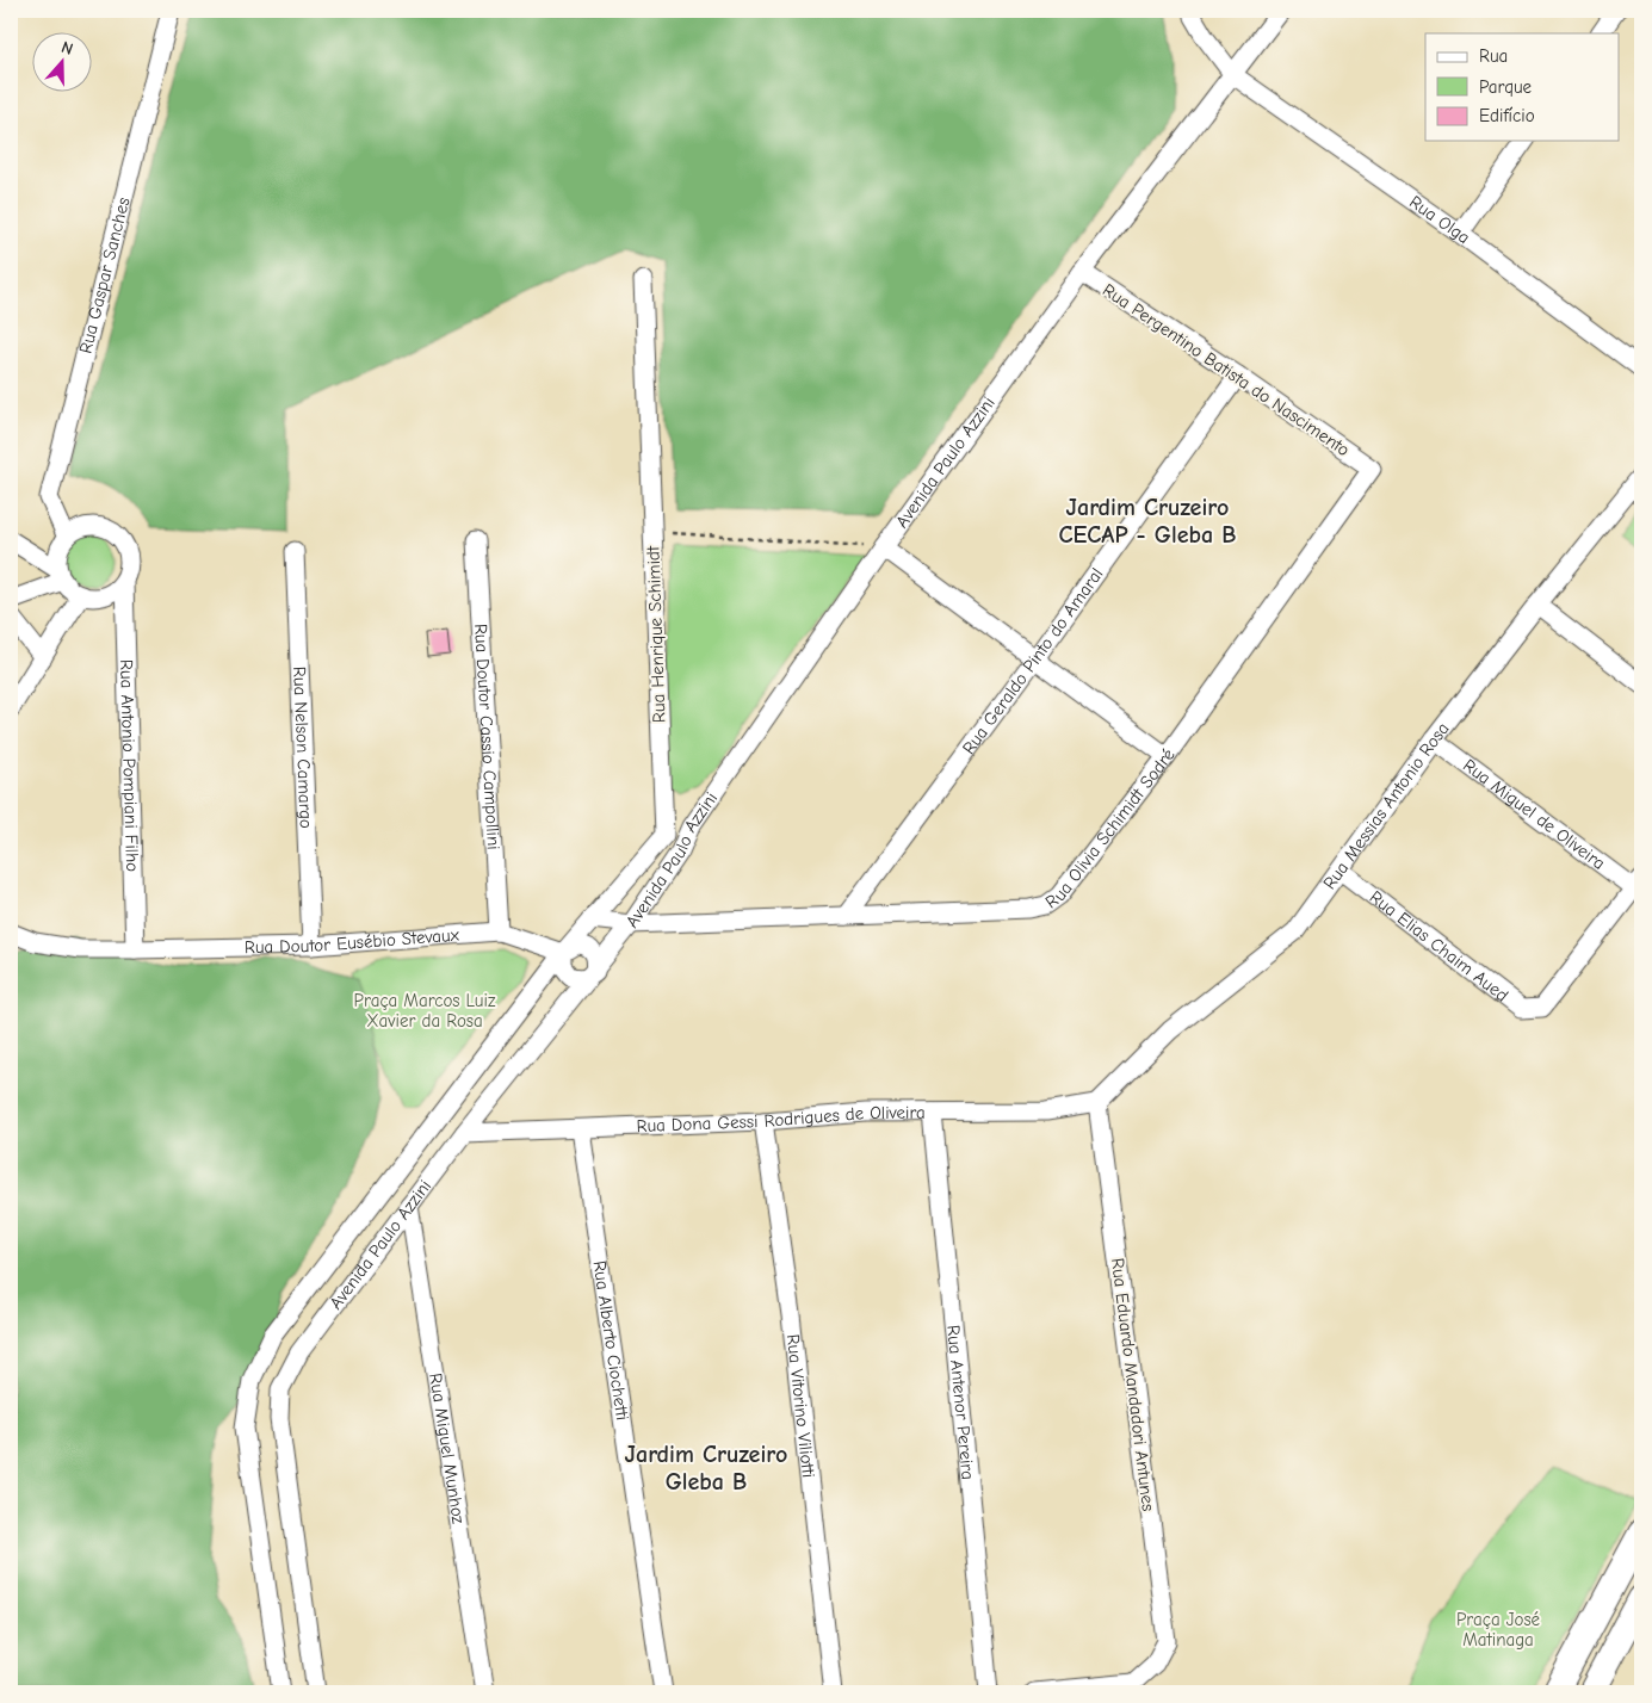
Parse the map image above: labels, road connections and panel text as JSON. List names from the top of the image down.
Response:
{
  "streets": {
    "street": [
      "Rua Olga",
      "Rua Gaspar Sanches",
      "Rua Pergentino Batista do Nascimento",
      "Avenida Paulo Azzini",
      "Rua Henrique Schimidt",
      "Rua Geraldo Pinto do Amaral",
      "Rua Doutor Cassio Campollini",
      "Rua Nelson Camargo",
      "Rua Antonio Pompiani Filho",
      "Rua Messias Antonio Rosa",
      "Rua Miguel de Oliveira",
      "Rua Olivia Schimidt Sodré",
      "Rua Doutor Eusébio Stevaux",
      "Rua Elias Chaim Aued",
      "Rua Dona Gessi Rodrigues de Oliveira",
      "Rua Alberto Ciochetti",
      "Rua Eduardo Mandadori Antunes",
      "Rua Antenor Pereira",
      "Rua Vitorino Viliotti",
      "Rua Miguel Munhoz"
    ]
  },
  "crossings": [
    ["Rua Olga", "Avenida Paulo Azzini"],
    ["Rua Gaspar Sanches", "Rua Antonio Pompiani Filho"],
    ["Rua Pergentino Batista do Nascimento", "Avenida Paulo Azzini"],
    ["Rua Pergentino Batista do Nascimento", "Rua Geraldo Pinto do Amaral"],
    ["Rua Pergentino Batista do Nascimento", "Rua Olivia Schimidt Sodré"],
    ["Avenida Paulo Azzini", "Rua Olivia Schimidt Sodré"],
    ["Avenida Paulo Azzini", "Rua Doutor Eusébio Stevaux"],
    ["Avenida Paulo Azzini", "Rua Dona Gessi Rodrigues de Oliveira"],
    ["Avenida Paulo Azzini", "Rua Miguel Munhoz"],
    ["Rua Geraldo Pinto do Amaral", "Rua Olivia Schimidt Sodré"],
    ["Rua Doutor Cassio Campollini", "Rua Doutor Eusébio Stevaux"],
    ["Rua Nelson Camargo", "Rua Doutor Eusébio Stevaux"],
    ["Rua Antonio Pompiani Filho", "Rua Doutor Eusébio Stevaux"],
    ["Rua Messias Antonio Rosa", "Rua Miguel de Oliveira"],
    ["Rua Messias Antonio Rosa", "Rua Elias Chaim Aued"],
    ["Rua Messias Antonio Rosa", "Rua Dona Gessi Rodrigues de Oliveira"],
    ["Rua Messias Antonio Rosa", "Rua Eduardo Mandadori Antunes"],
    ["Rua Miguel de Oliveira", "Rua Elias Chaim Aued"],
    ["Rua Dona Gessi Rodrigues de Oliveira", "Rua Alberto Ciochetti"],
    ["Rua Dona Gessi Rodrigues de Oliveira", "Rua Eduardo Mandadori Antunes"],
    ["Rua Dona Gessi Rodrigues de Oliveira", "Rua Antenor Pereira"],
    ["Rua Dona Gessi Rodrigues de Oliveira", "Rua Vitorino Viliotti"]
  ],
  "districts": ["Jardim Cruzeiro CECAP - Gleba B", "Jardim Cruzeiro Gleba B"],
  "parks": ["Praça Marcos Luiz Xavier da Rosa", "Praça José Matinaga"],
  "legend": ["Rua", "Parque", "Edifício"],
  "north": "top"
}
